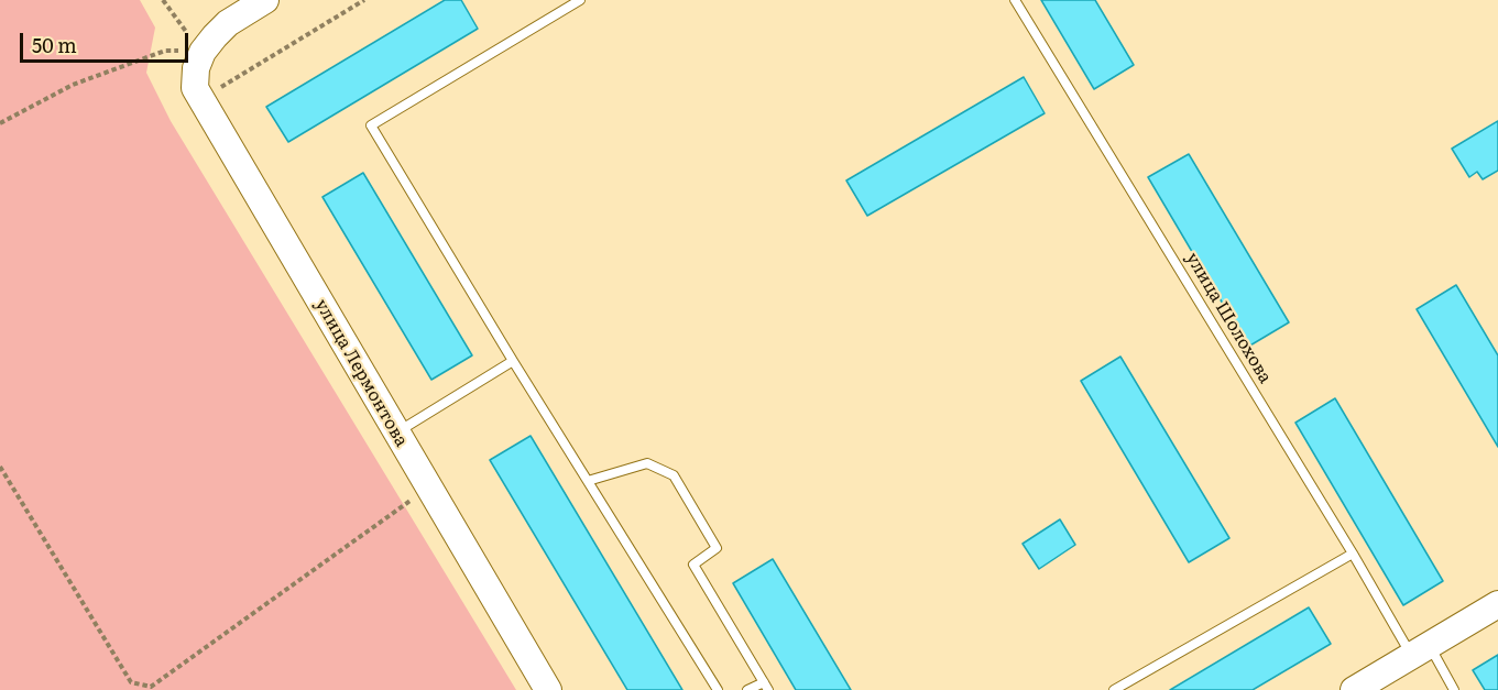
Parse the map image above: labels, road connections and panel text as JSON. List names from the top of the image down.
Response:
{
  "streets": {
    "street": ["улица Лермонтова"],
    "lane": ["улица Шолохова"]
  },
  "scale_bar": "50 m"
}
